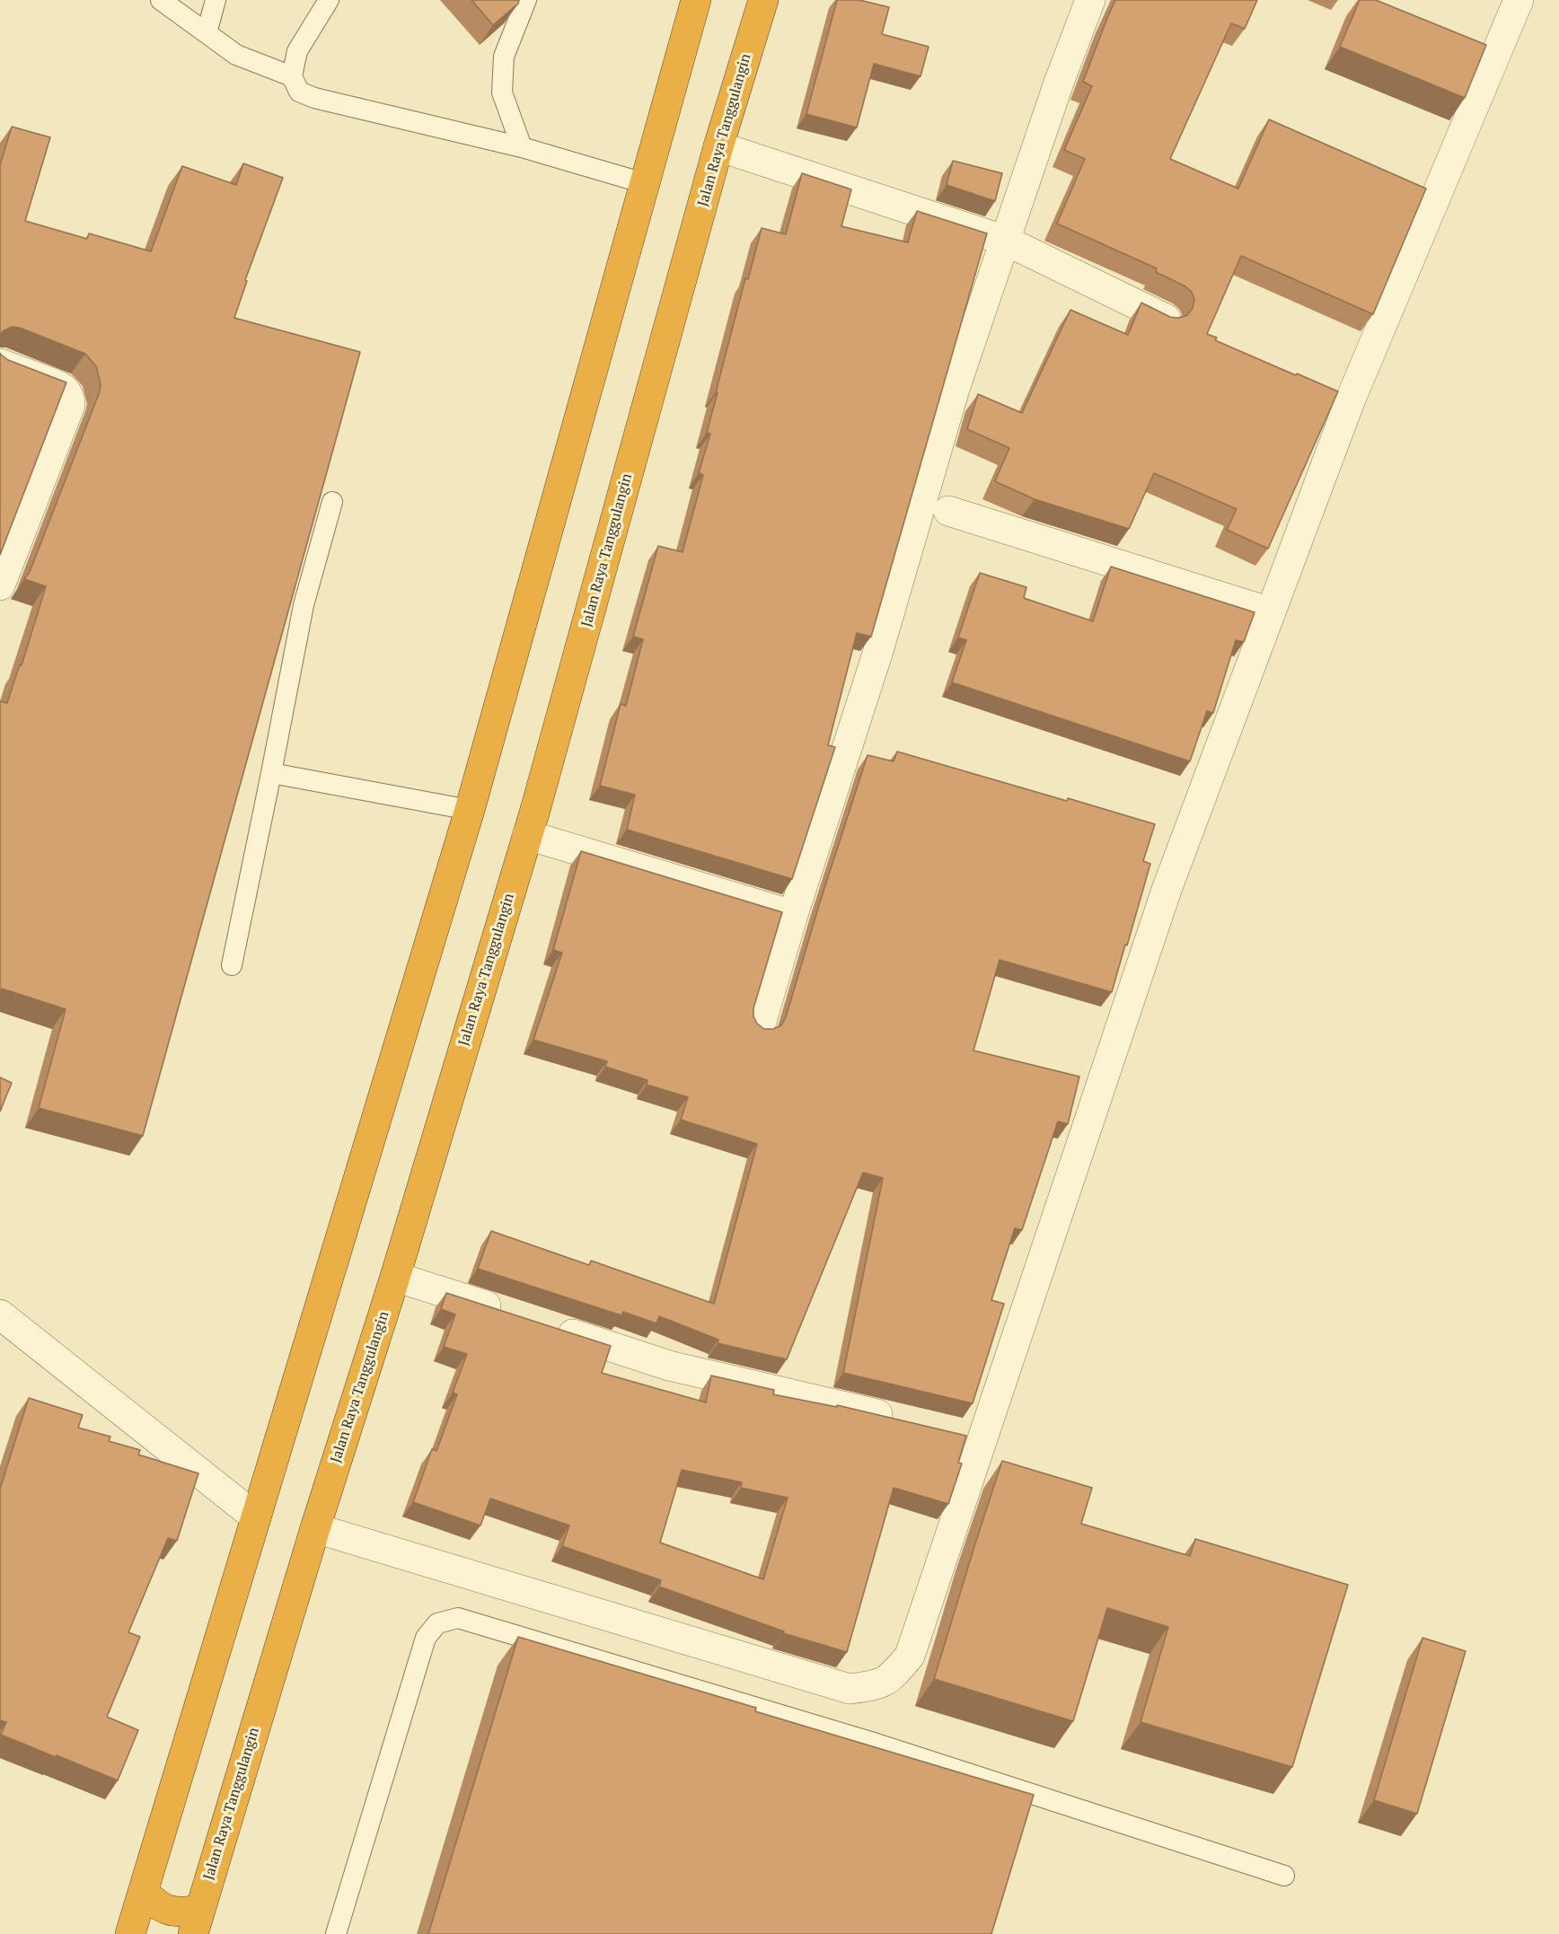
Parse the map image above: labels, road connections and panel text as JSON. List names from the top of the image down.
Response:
{
  "streets": {
    "highway": ["Jalan Raya Tanggulangin"]
  }
}
